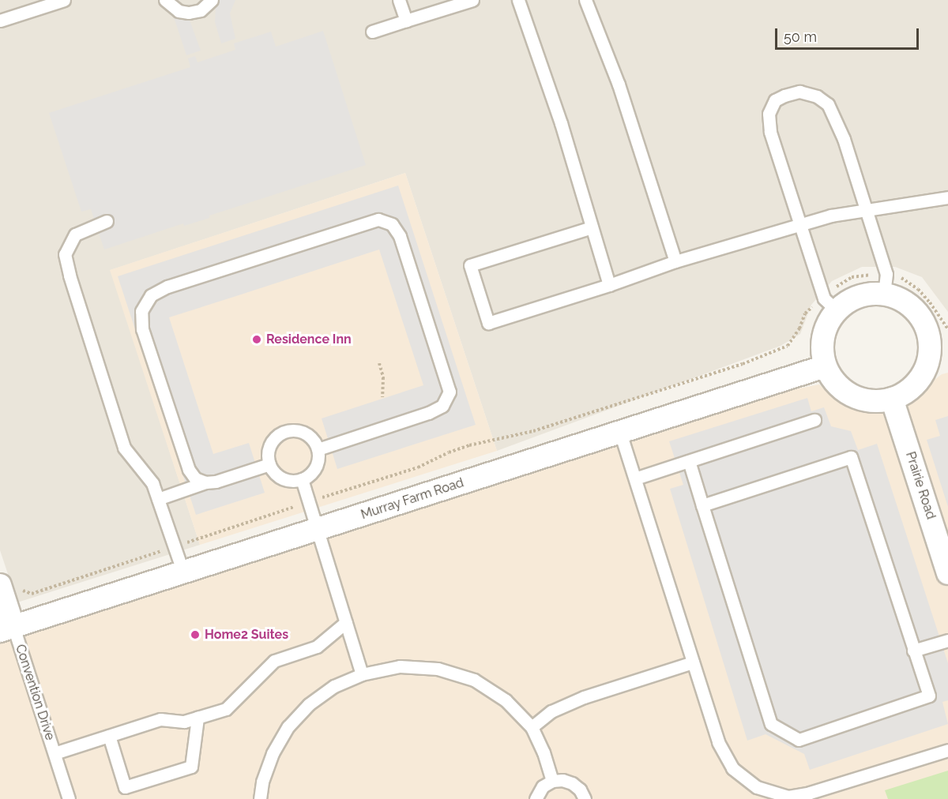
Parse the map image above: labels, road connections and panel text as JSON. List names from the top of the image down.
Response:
{
  "streets": {
    "street": ["Prairie Road", "Murray Farm Road", "Convention Drive"]
  },
  "crossings": [
    ["Prairie Road", "Murray Farm Road"],
    ["Murray Farm Road", "Convention Drive"]
  ],
  "places": ["Residence Inn", "Home2 Suites"],
  "scale_bar": "50 m"
}
